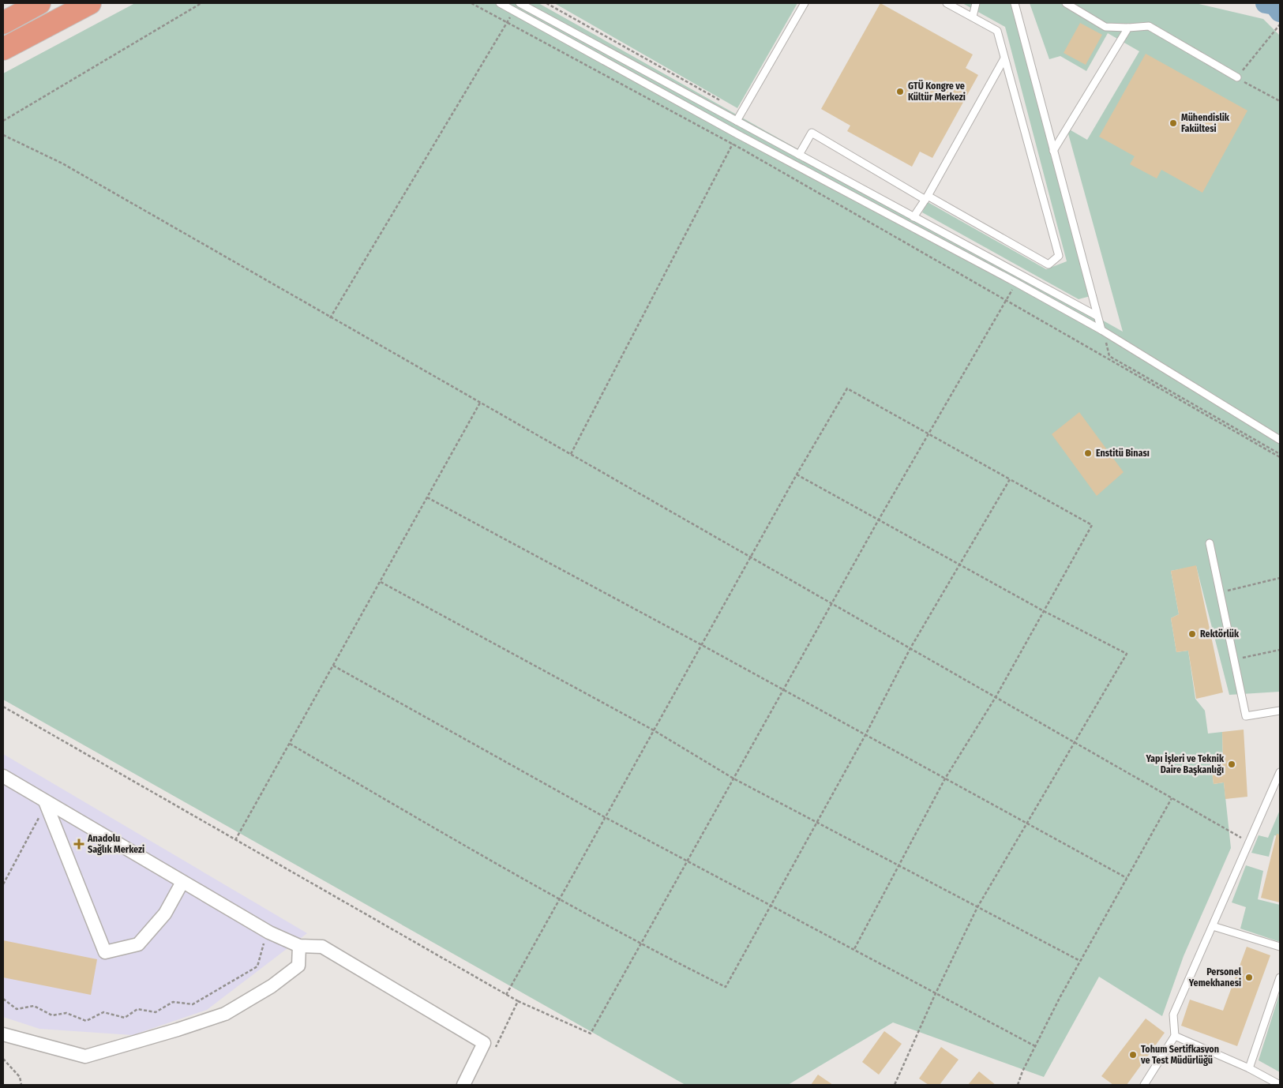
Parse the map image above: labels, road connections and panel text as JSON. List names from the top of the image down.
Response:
{
  "places": {
    "other": [
      "GTÜ Kongre ve Kültür Merkezi",
      "Mühendislik Fakültesi",
      "Enstitü Binası",
      "Rektörlük",
      "Yapı İşleri ve Teknik Daire Başkanlığı",
      "Personel Yemekhanesi",
      "Tohum Sertifkasyon ve Test Müdürlüğü"
    ],
    "health": ["Anadolu Sağlık Merkezi"]
  }
}
